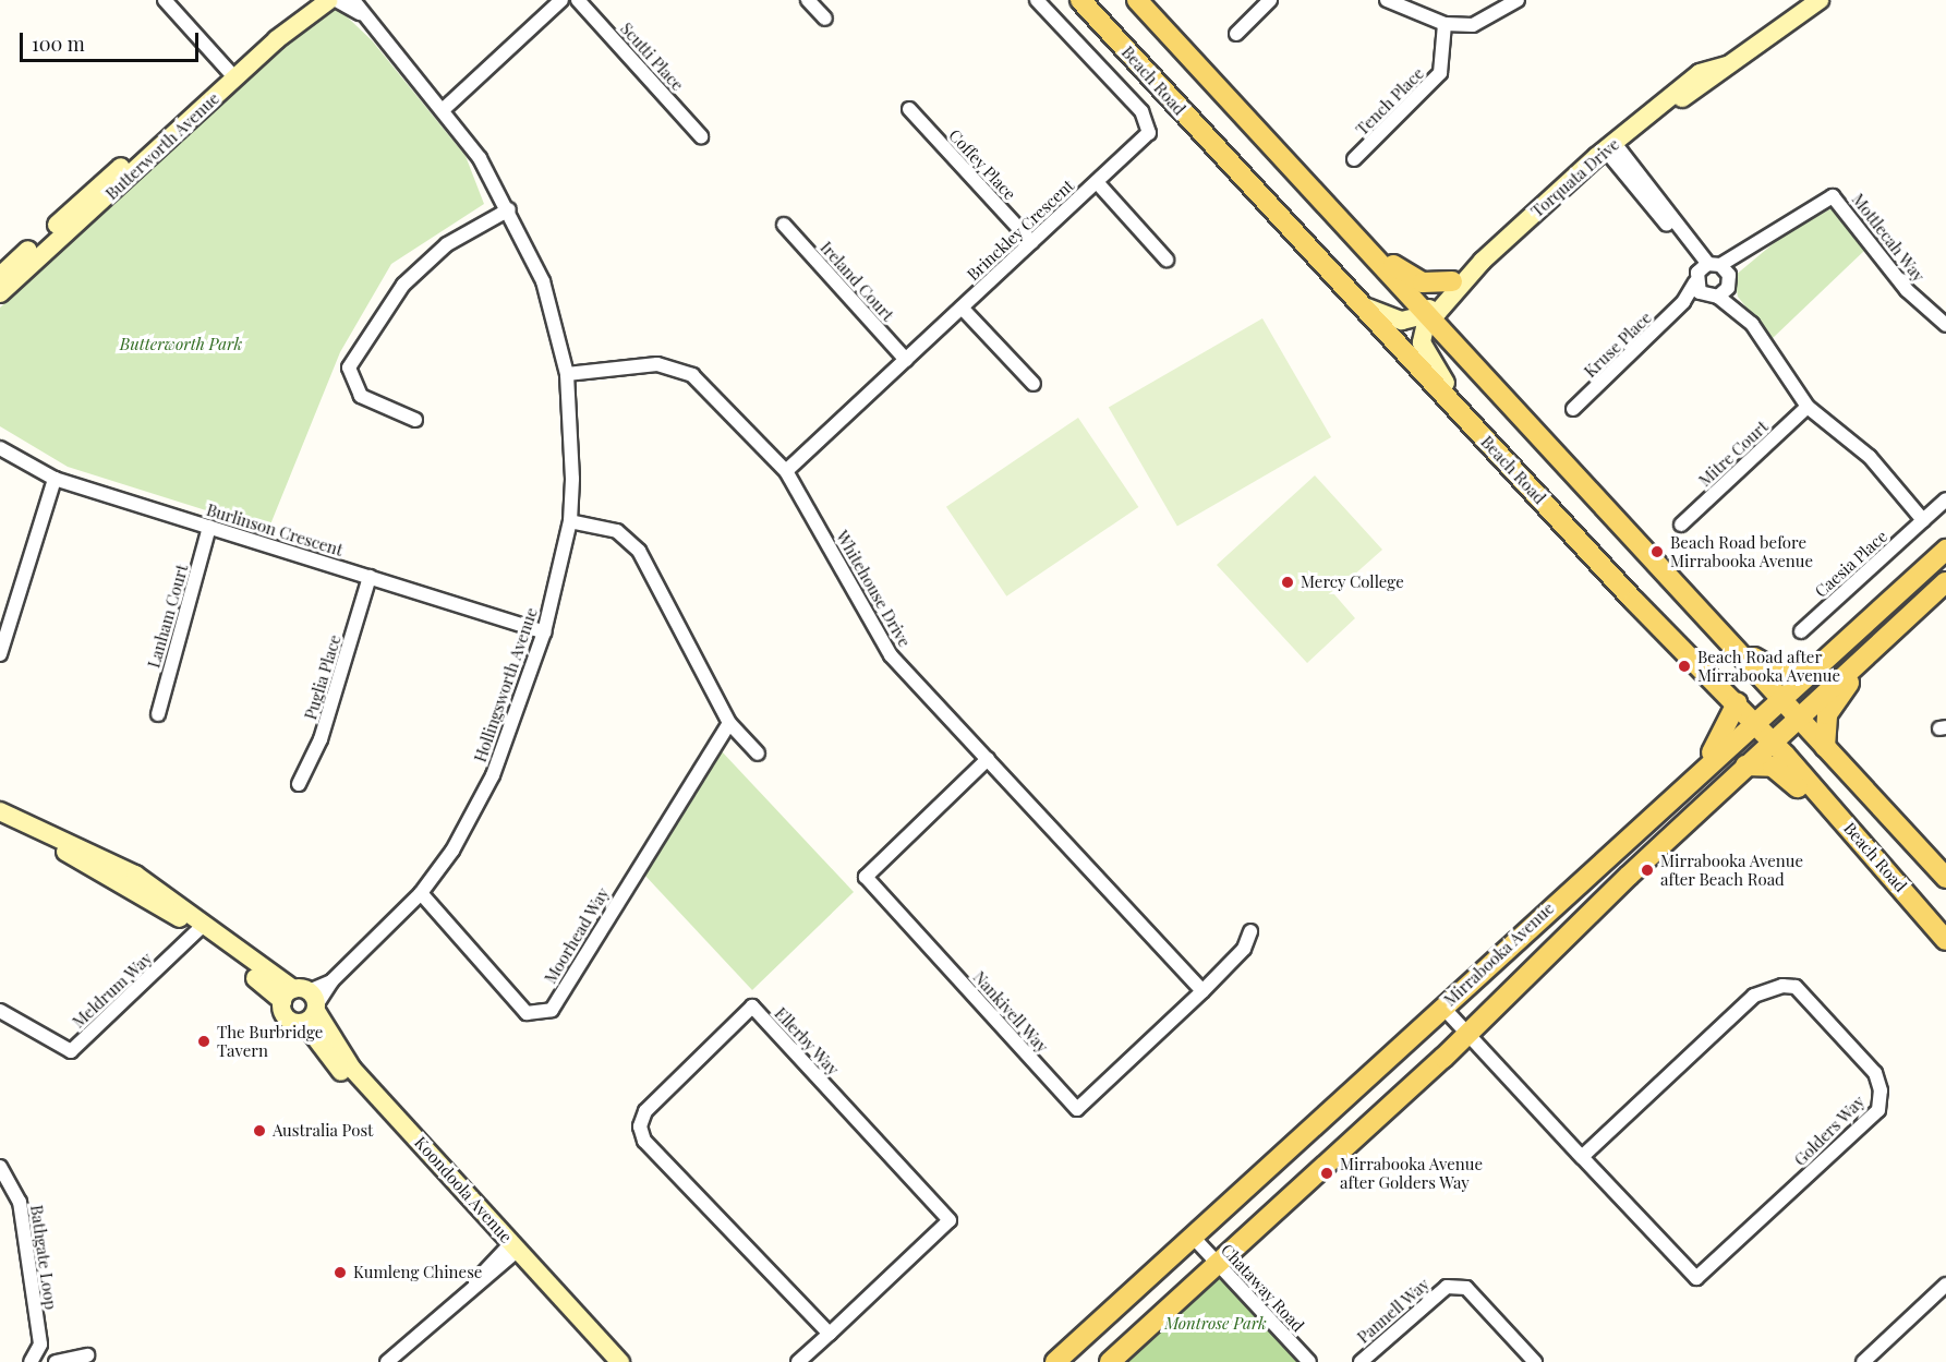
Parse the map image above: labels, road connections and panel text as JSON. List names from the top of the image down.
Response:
{
  "streets": {
    "main road": ["Beach Road", "Mirrabooka Avenue"],
    "street": [
      "Scutti Place",
      "Tench Place",
      "Butterworth Avenue",
      "Coffey Place",
      "Torquata Drive",
      "Brinckley Crescent",
      "Mottlecah Way",
      "Ireland Court",
      "Kruse Place",
      "Mitre Court",
      "Burlinson Crescent",
      "Caesia Place",
      "Whitehouse Drive",
      "Lanham Court",
      "Puglia Place",
      "Hollingsworth Avenue",
      "Moorhead Way",
      "Meldrum Way",
      "Nankivell Way",
      "Ellerby Way",
      "Golders Way",
      "Koondoola Avenue",
      "Bathgate Loop",
      "Chataway Road",
      "Pannell Way"
    ]
  },
  "crossings": [
    ["Beach Road", "Torquata Drive"],
    ["Beach Road", "Mirrabooka Avenue"],
    ["Butterworth Avenue", "Hollingsworth Avenue"],
    ["Coffey Place", "Brinckley Crescent"],
    ["Brinckley Crescent", "Ireland Court"],
    ["Brinckley Crescent", "Whitehouse Drive"],
    ["Mottlecah Way", "Kruse Place"],
    ["Burlinson Crescent", "Lanham Court"],
    ["Burlinson Crescent", "Puglia Place"],
    ["Burlinson Crescent", "Hollingsworth Avenue"],
    ["Whitehouse Drive", "Hollingsworth Avenue"],
    ["Whitehouse Drive", "Nankivell Way"],
    ["Hollingsworth Avenue", "Moorhead Way"],
    ["Hollingsworth Avenue", "Koondoola Avenue"],
    ["Mirrabooka Avenue", "Golders Way"],
    ["Mirrabooka Avenue", "Chataway Road"],
    ["Meldrum Way", "Koondoola Avenue"]
  ],
  "parks": ["Butterworth Park", "Montrose Park"],
  "places": [
    "Beach Road before Mirrabooka Avenue",
    "Mercy College",
    "Beach Road after Mirrabooka Avenue",
    "Mirrabooka Avenue after Beach Road",
    "The Burbridge Tavern",
    "Australia Post",
    "Mirrabooka Avenue after Golders Way",
    "Kumleng Chinese"
  ],
  "scale_bar": "100 m"
}
